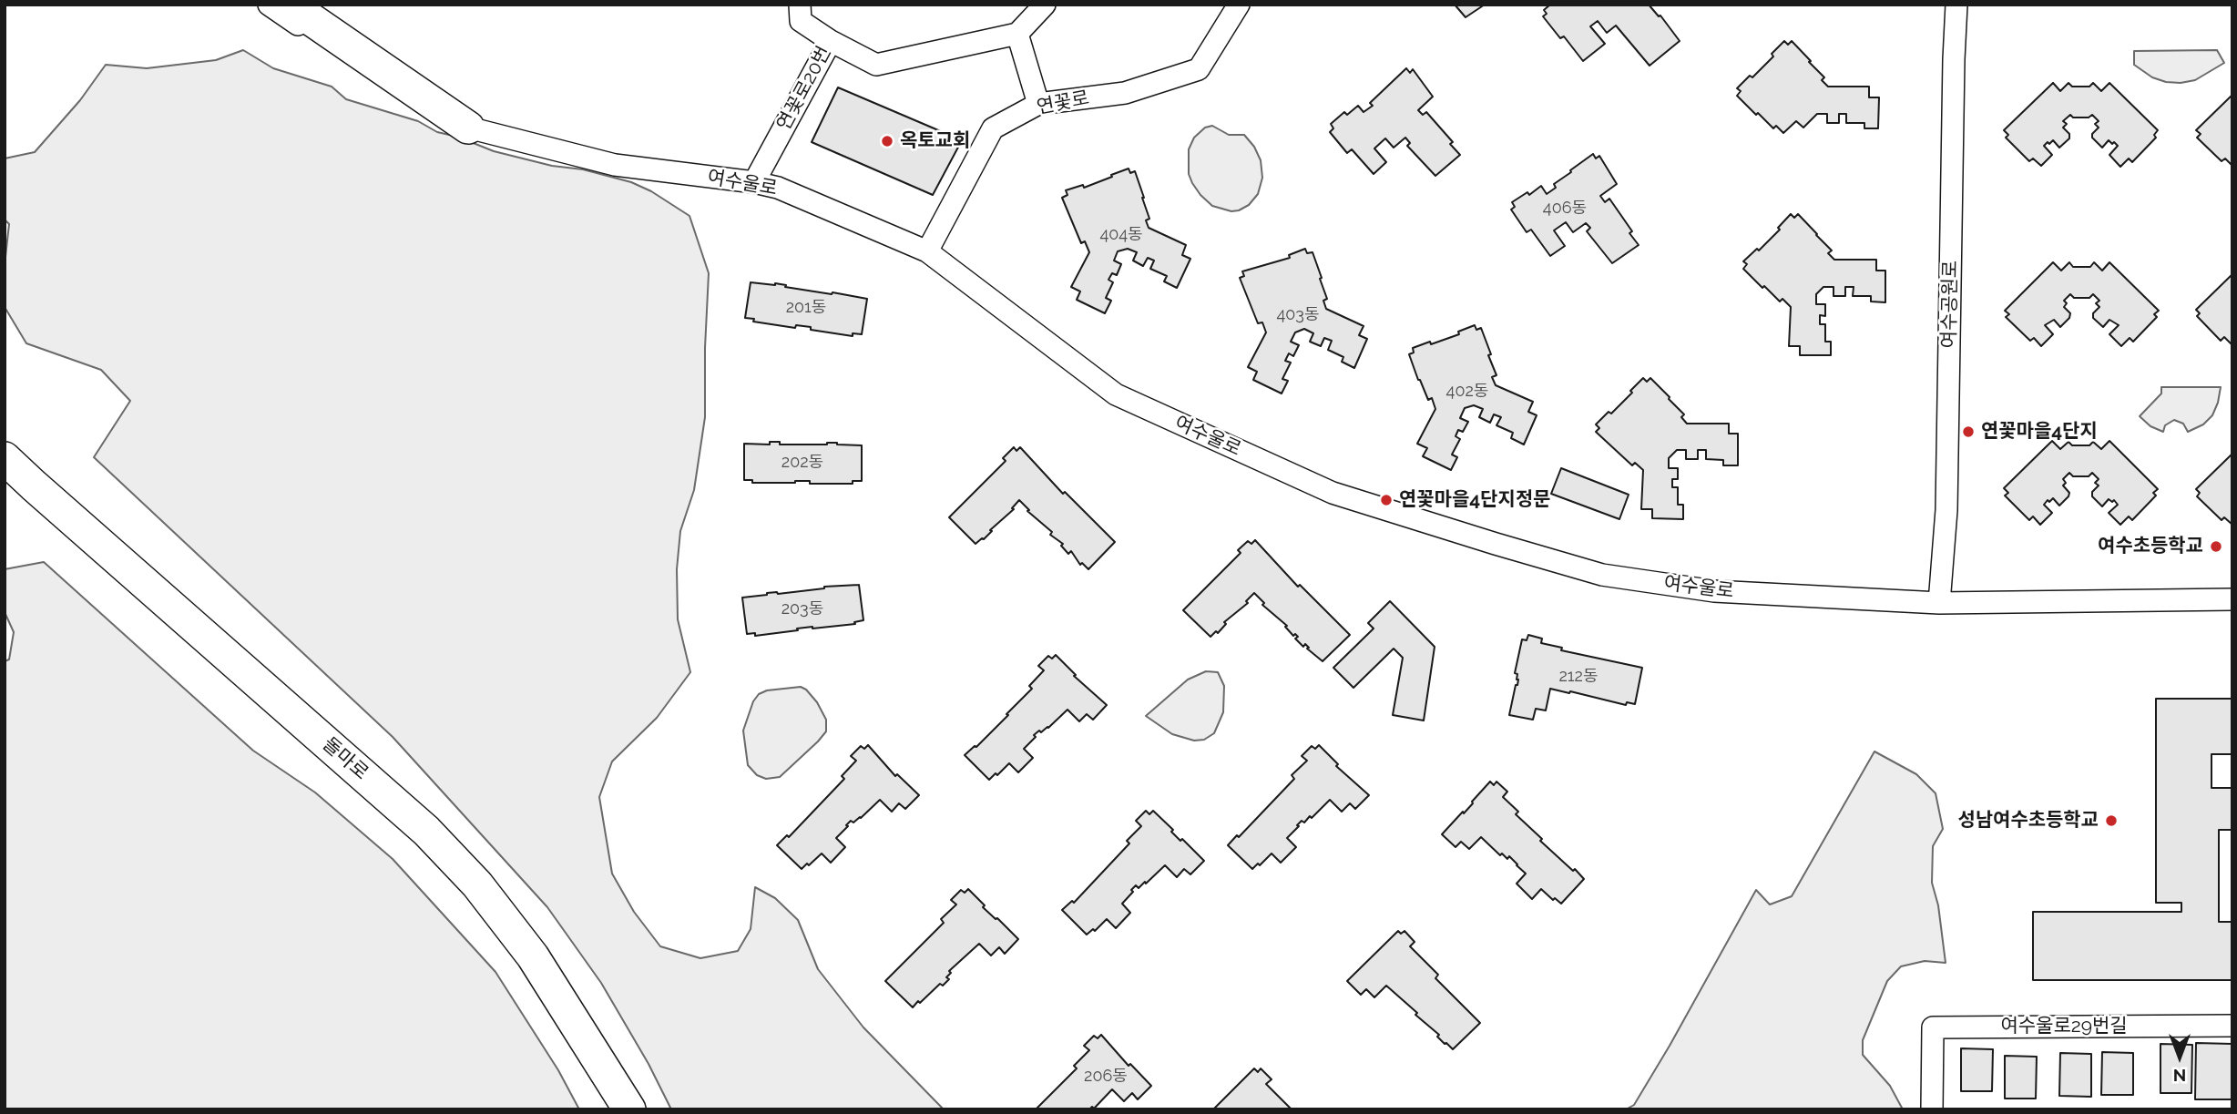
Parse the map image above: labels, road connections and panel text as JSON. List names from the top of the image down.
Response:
{
  "streets": {
    "main road": ["돌마로"],
    "street": [
      "연꽃로20번",
      "연꽃로",
      "여수울로",
      "여수공원로",
      "여수울로29번길"
    ]
  },
  "crossings": [
    ["연꽃로20번", "여수울로"],
    ["연꽃로", "여수울로"],
    ["여수울로", "여수공원로"]
  ],
  "places": [
    "옥토교회",
    "연꽃마을4단지",
    "연꽃마을4단지정문",
    "여수초등학교",
    "성남여수초등학교"
  ],
  "house_numbers": [
    "406동",
    "404동",
    "201동",
    "403동",
    "402동",
    "202동",
    "203동",
    "212동",
    "206동"
  ],
  "north": "bottom"
}
